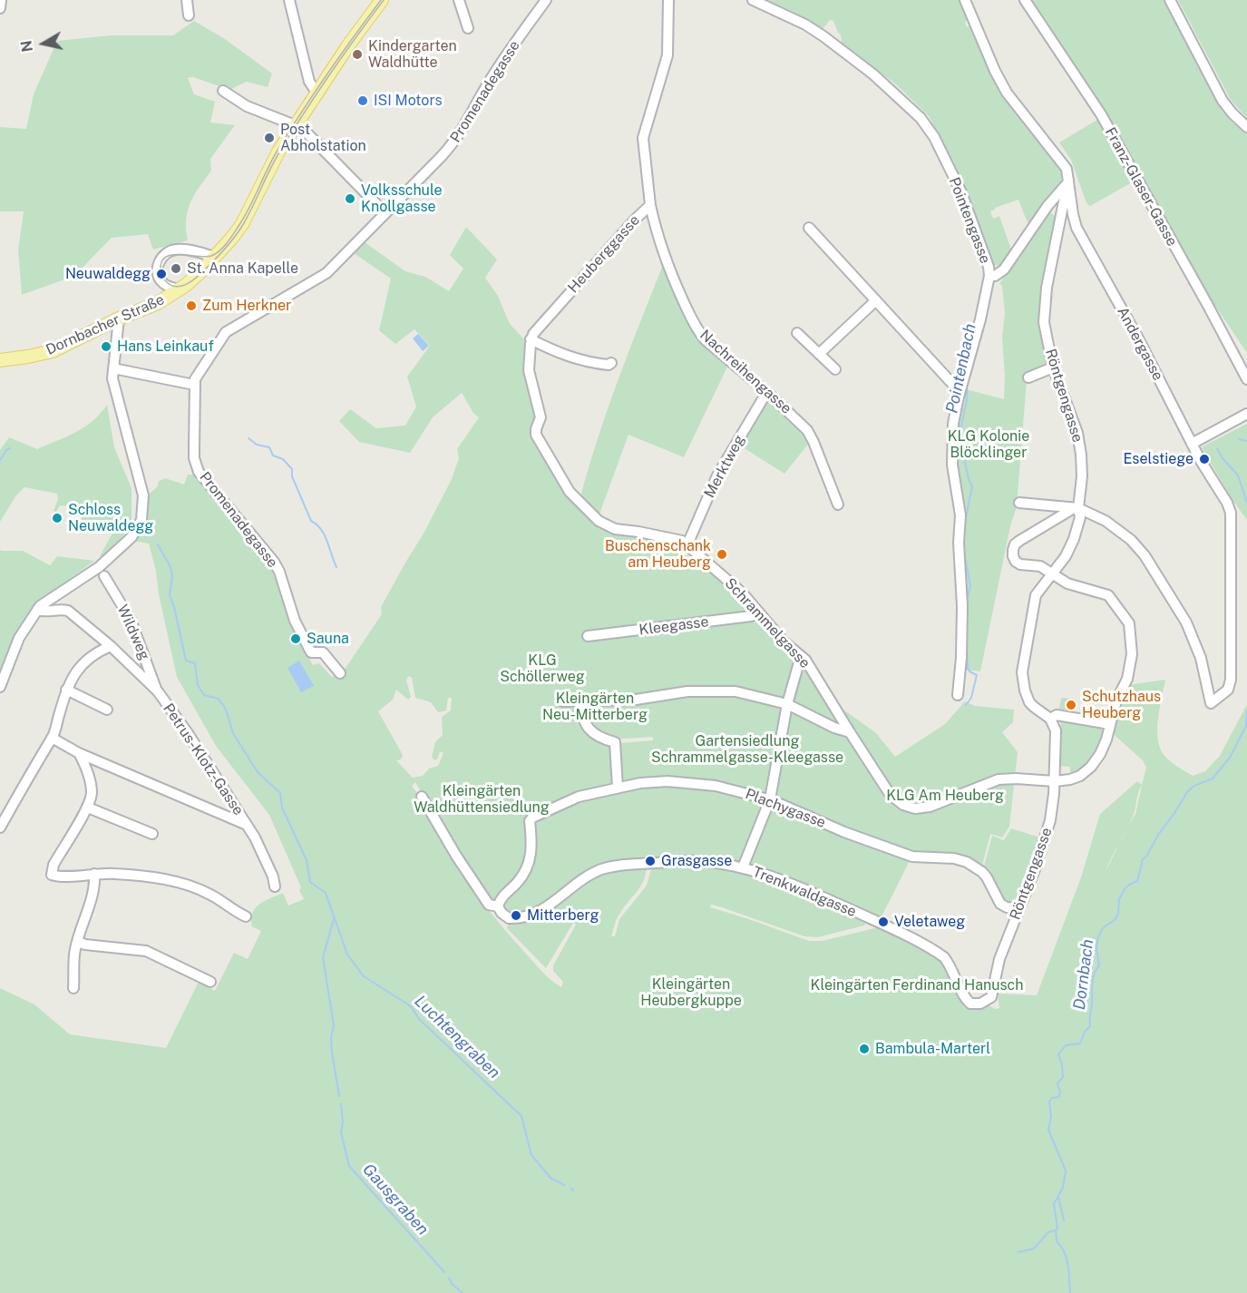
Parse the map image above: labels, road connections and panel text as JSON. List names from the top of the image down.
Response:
{
  "streets": {
    "main road": ["Dornbacher Straße"],
    "street": [
      "Promenadegasse",
      "Franz-Glaser-Gasse",
      "Pointengasse",
      "Heuberggasse",
      "Andergasse",
      "Nachreihengasse",
      "Röntgengasse",
      "Merktweg",
      "Schrammelgasse",
      "Kleegasse",
      "Wildweg",
      "Petrus-Klotz-Gasse",
      "Plachygasse",
      "Trenkwaldgasse"
    ]
  },
  "crossings": [
    ["Heuberggasse", "Nachreihengasse"],
    ["Heuberggasse", "Schrammelgasse"],
    ["Andergasse", "Röntgengasse"],
    ["Andergasse", "Schrammelgasse"],
    ["Nachreihengasse", "Merktweg"],
    ["Röntgengasse", "Schrammelgasse"],
    ["Röntgengasse", "Plachygasse"],
    ["Röntgengasse", "Trenkwaldgasse"],
    ["Merktweg", "Schrammelgasse"],
    ["Schrammelgasse", "Kleegasse"],
    ["Wildweg", "Petrus-Klotz-Gasse"],
    ["Plachygasse", "Trenkwaldgasse"]
  ],
  "water": [
    "Pointenbach",
    "Dornbach",
    "Luchtengraben",
    "Gausgraben"
  ],
  "parks": [
    "KLG Kolonie Blöcklinger",
    "KLG Schöllerweg",
    "Kleingärten Neu-Mitterberg",
    "Gartensiedlung Schrammelgasse-Kleegasse",
    "Kleingärten Waldhüttensiedlung",
    "KLG Am Heuberg",
    "Kleingärten Heubergkuppe",
    "Kleingärten Ferdinand Hanusch"
  ],
  "places": [
    "Kindergarten Waldhütte",
    "ISI Motors",
    "Post Abholstation",
    "Volksschule Knollgasse",
    "St. Anna Kapelle",
    "Neuwaldegg",
    "Zum Herkner",
    "Hans Leinkauf",
    "Eselstiege",
    "Schloss Neuwaldegg",
    "Buschenschank am Heuberg",
    "Sauna",
    "Schutzhaus Heuberg",
    "Grasgasse",
    "Mitterberg",
    "Veletaweg",
    "Bambula-Marterl"
  ],
  "north": "left"
}
